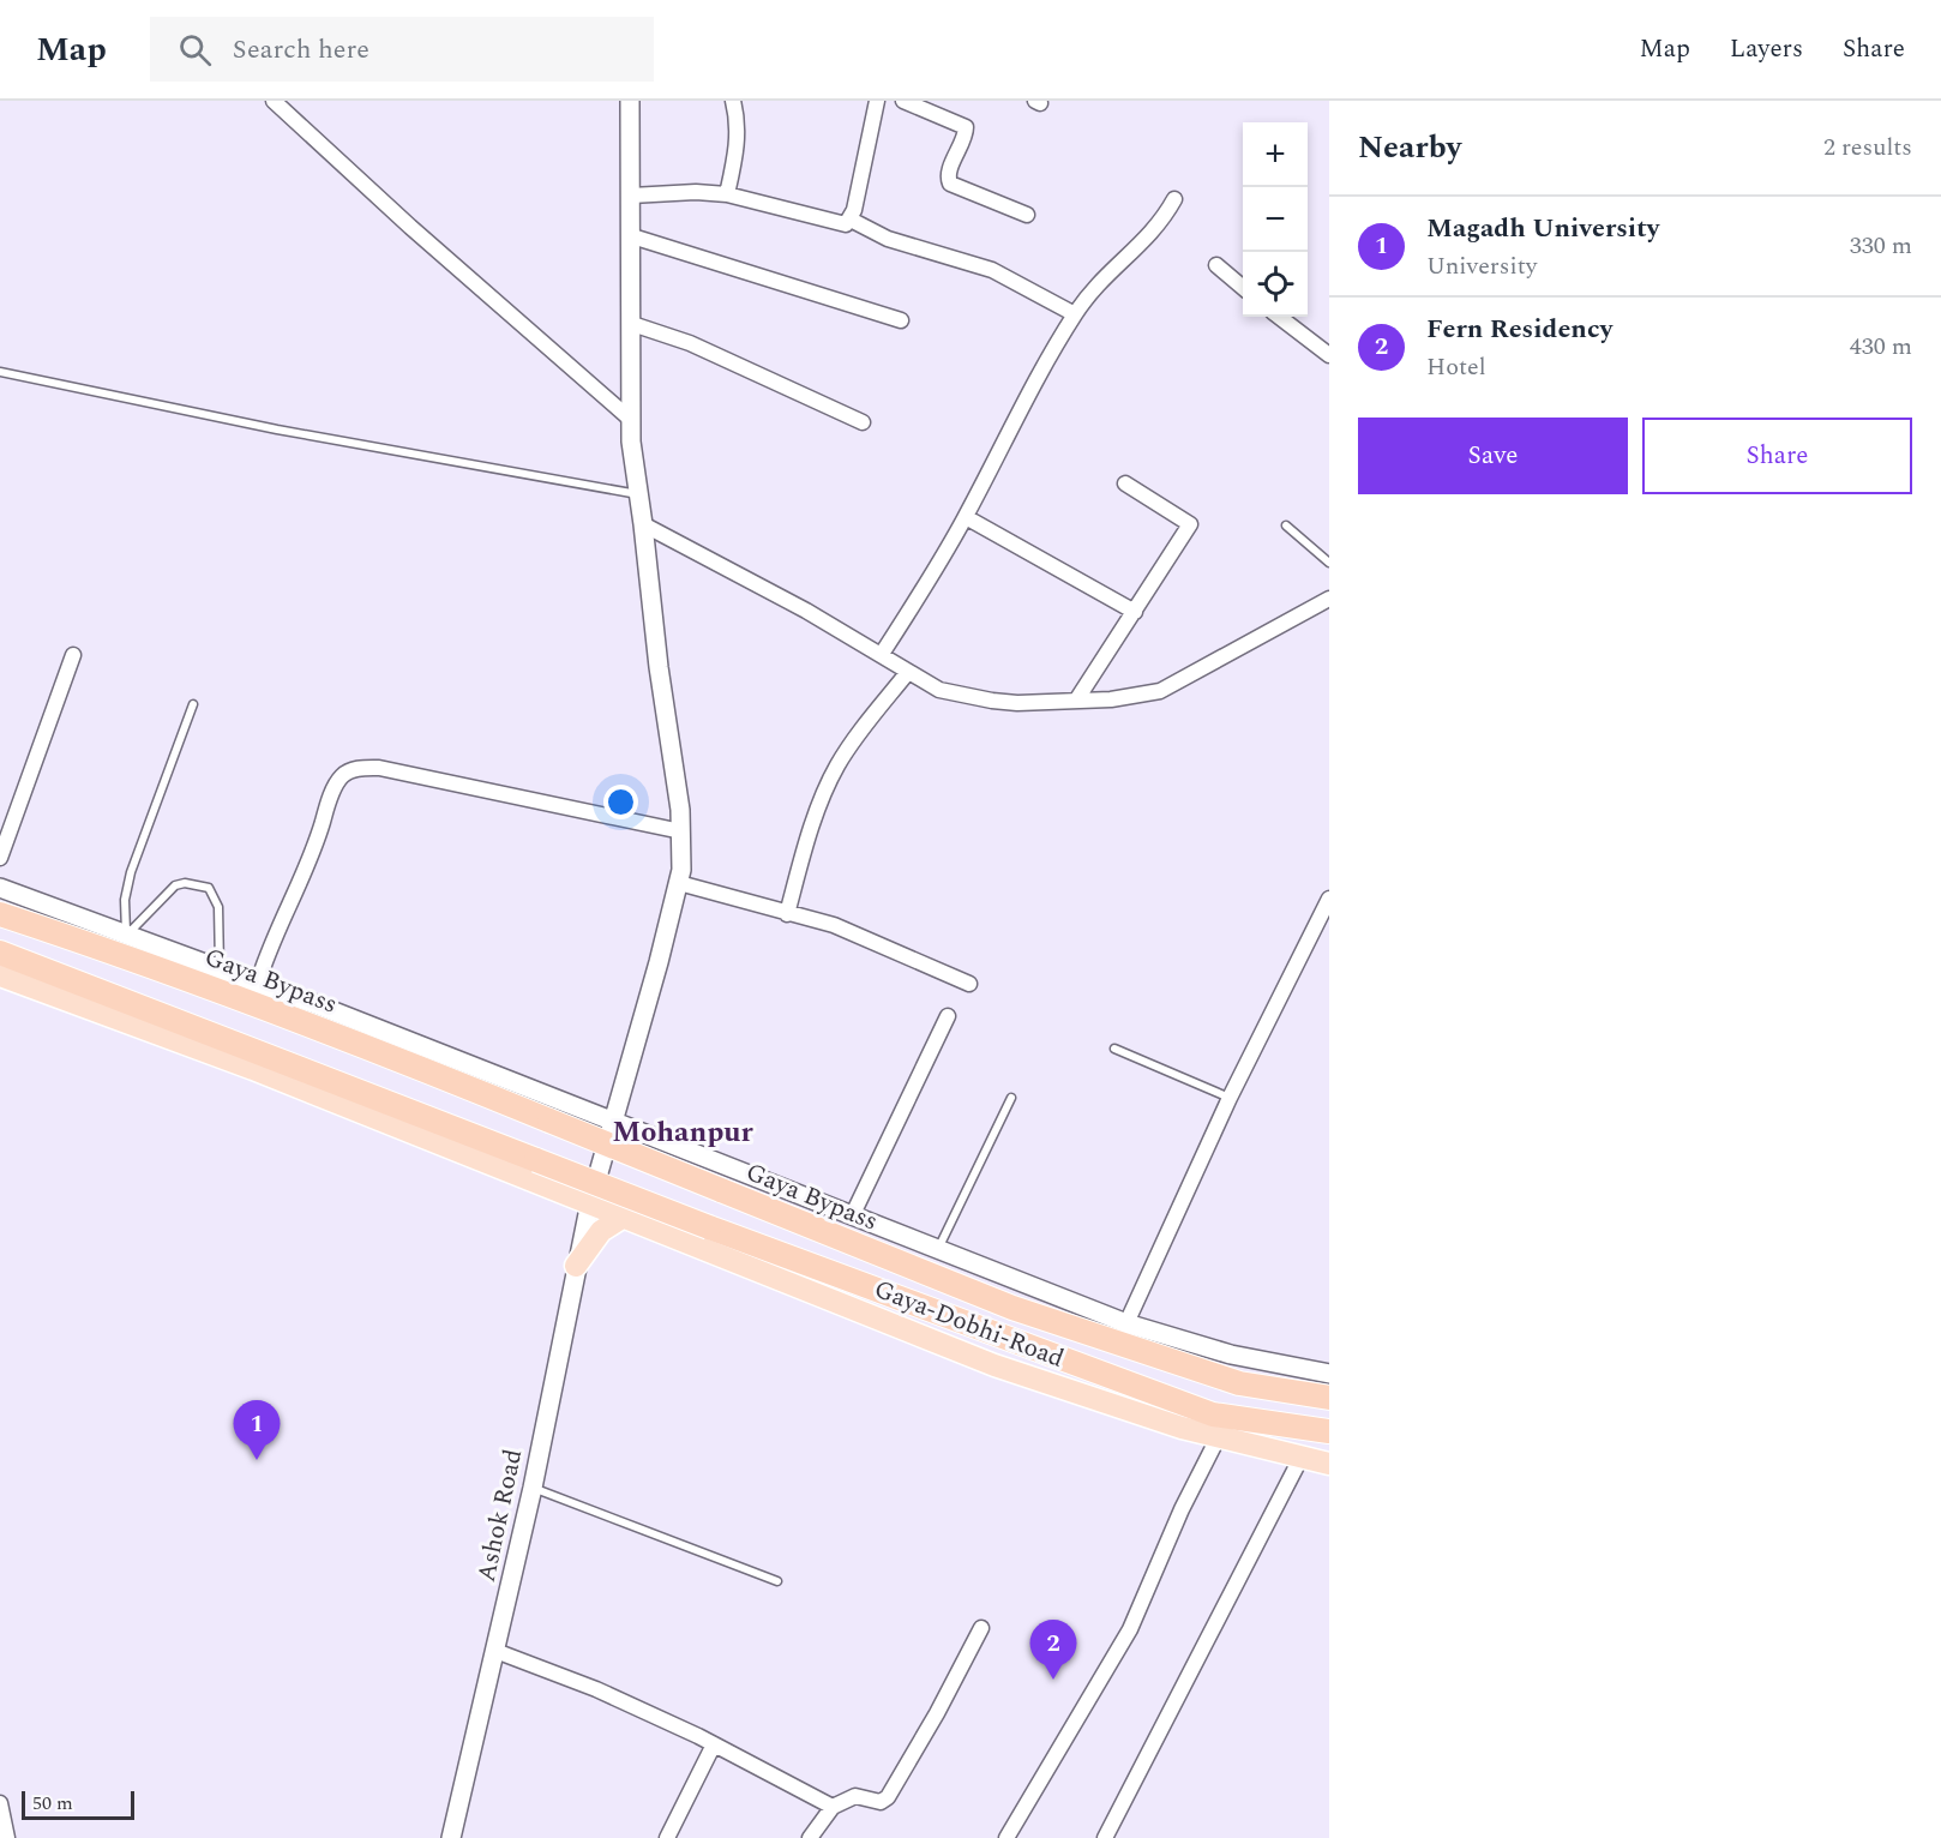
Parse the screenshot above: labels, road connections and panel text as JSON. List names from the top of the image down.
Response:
{
  "streets": {
    "highway": ["Gaya Bypass"],
    "main road": ["Gaya-Dobhi-Road"],
    "street": ["Ashok Road"]
  },
  "crossings": [
    ["Gaya-Dobhi-Road", "Ashok Road"]
  ],
  "districts": ["Mohanpur"],
  "scale_bar": "50 m",
  "page": {
    "header": "Map",
    "search": "Search here",
    "nav": ["Map", "Layers", "Share"],
    "heading": ["Nearby", "2 results"],
    "map_buttons": ["+", "−"],
    "list": [
      {
        "mark": "1",
        "name": "Magadh University",
        "note": "University",
        "value": "330 m"
      },
      {
        "mark": "2",
        "name": "Fern Residency",
        "note": "Hotel",
        "value": "430 m"
      }
    ],
    "buttons": ["Save", "Share"],
    "pins": ["1", "2"],
    "scale": "50 m"
  }
}
